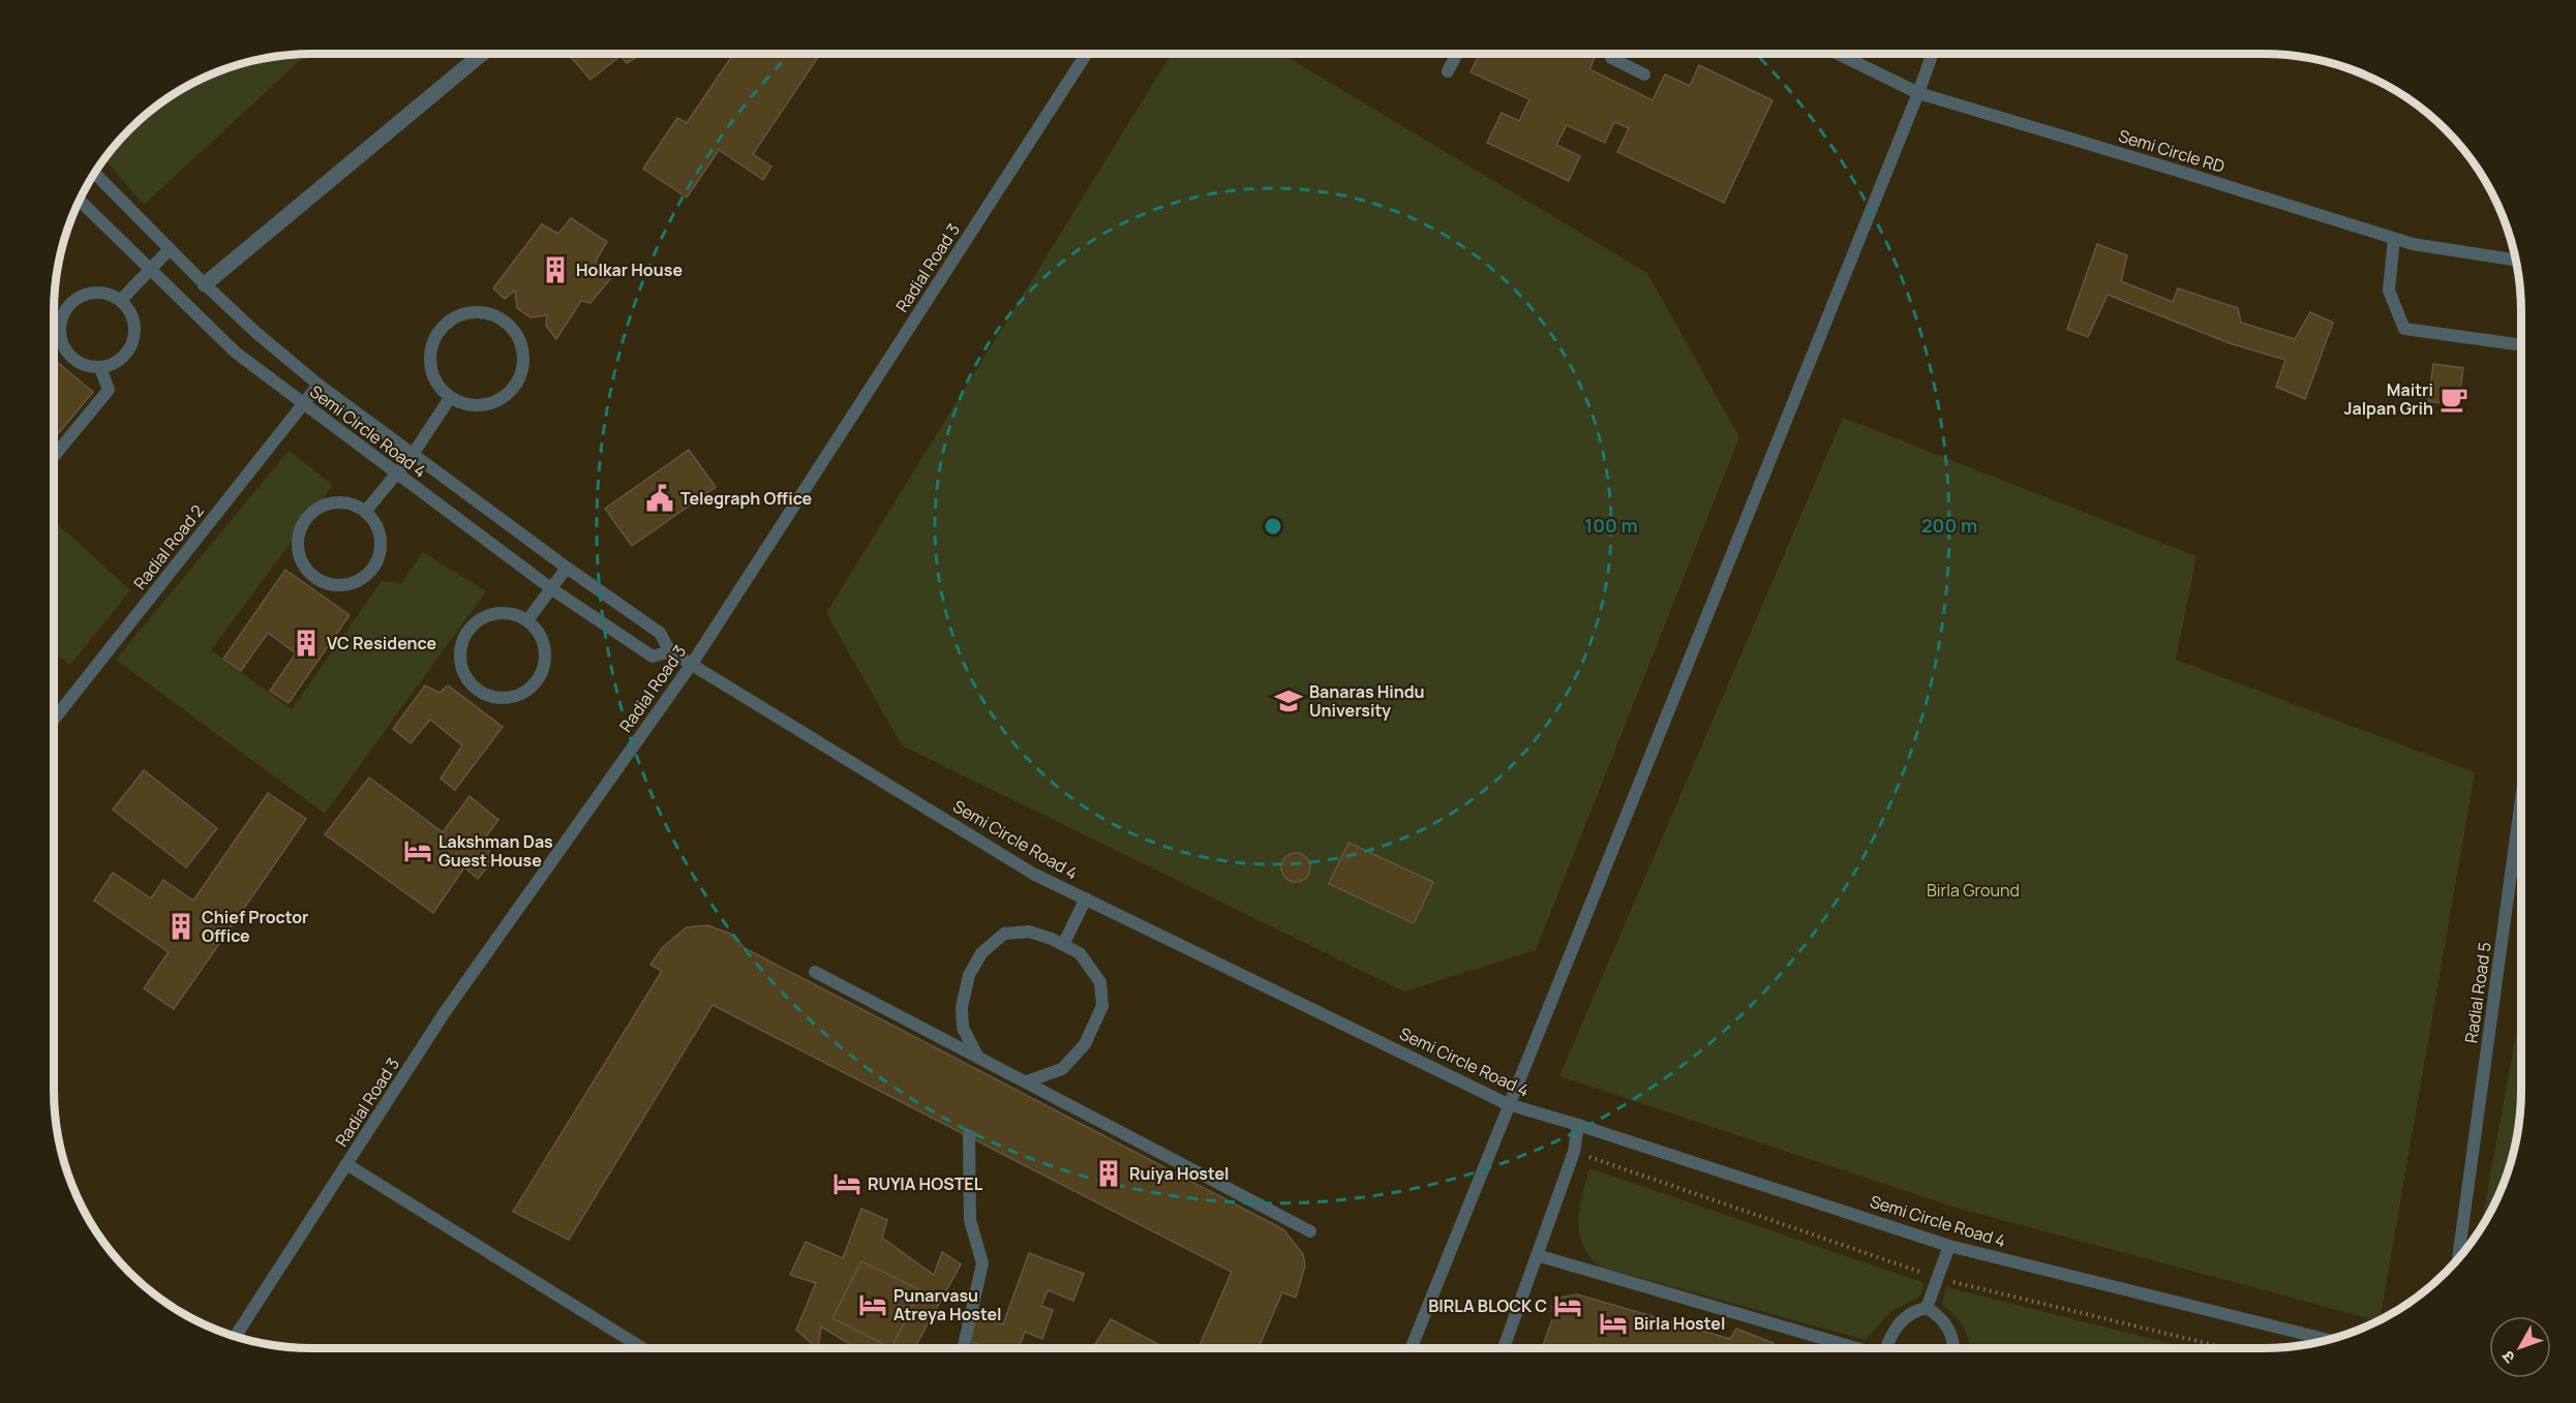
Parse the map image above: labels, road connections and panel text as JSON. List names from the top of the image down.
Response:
{
  "streets": {
    "lane": [
      "Semi Circle RD",
      "Radial Road 3",
      "Semi Circle Road 4",
      "Radial Road 2",
      "Radial Road 5"
    ]
  },
  "crossings": [
    ["Radial Road 3", "Semi Circle Road 4"],
    ["Semi Circle Road 4", "Radial Road 2"]
  ],
  "parks": ["Birla Ground"],
  "places": {
    "building": [
      "Holkar House",
      "VC Residence",
      "Chief Proctor Office",
      "Ruiya Hostel"
    ],
    "cafe": ["Maitri Jalpan Grih"],
    "public building": ["Telegraph Office"],
    "school or university": ["Banaras Hindu University"],
    "hotel": [
      "Lakshman Das Guest House",
      "RUYIA HOSTEL",
      "Punarvasu Atreya Hostel",
      "BIRLA BLOCK C",
      "Birla Hostel"
    ]
  },
  "north": "bottom left",
  "rings": ["100 m", "200 m"]
}
